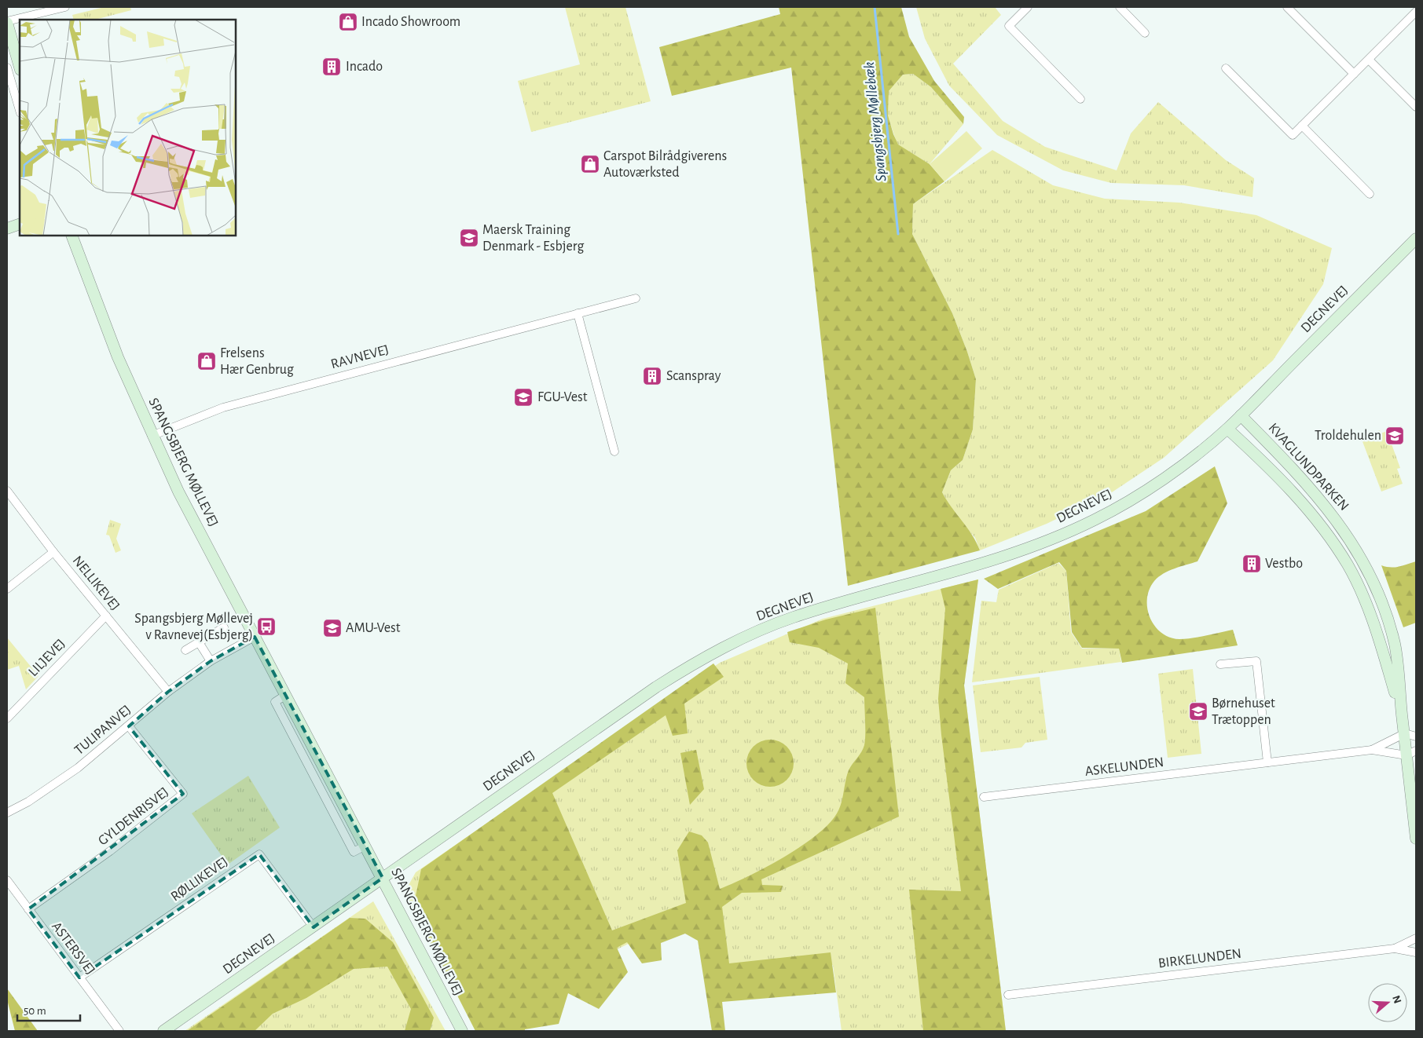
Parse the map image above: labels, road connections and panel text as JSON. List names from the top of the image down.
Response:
{
  "streets": {
    "street": [
      "DEGNEVEJ",
      "RAVNEVEJ",
      "SPANGSBJERG MØLLEVEJ",
      "KVAGLUNDPARKEN",
      "NELLIKEVEJ",
      "LILJEVEJ",
      "TULIPANVEJ",
      "ASKELUNDEN",
      "GYLDENRISVEJ",
      "RØLLIKEVEJ",
      "ASTERSVEJ",
      "BIRKELUNDEN"
    ]
  },
  "crossings": [
    ["DEGNEVEJ", "SPANGSBJERG MØLLEVEJ"],
    ["DEGNEVEJ", "KVAGLUNDPARKEN"],
    ["DEGNEVEJ", "RØLLIKEVEJ"],
    ["RAVNEVEJ", "SPANGSBJERG MØLLEVEJ"],
    ["SPANGSBJERG MØLLEVEJ", "TULIPANVEJ"],
    ["KVAGLUNDPARKEN", "ASKELUNDEN"],
    ["NELLIKEVEJ", "LILJEVEJ"],
    ["NELLIKEVEJ", "TULIPANVEJ"],
    ["TULIPANVEJ", "GYLDENRISVEJ"],
    ["GYLDENRISVEJ", "ASTERSVEJ"],
    ["RØLLIKEVEJ", "ASTERSVEJ"]
  ],
  "water": ["Spangsbjerg Møllebæk"],
  "places": {
    "shop": ["Incado Showroom", "Carspot Bilrådgiverens Autoværksted", "Frelsens Hær Genbrug"],
    "building": ["Incado", "Scanspray", "Vestbo"],
    "school or university": [
      "Maersk Training Denmark - Esbjerg",
      "FGU-Vest",
      "Troldehulen",
      "AMU-Vest",
      "Børnehuset Trætoppen"
    ],
    "bus stop": ["Spangsbjerg Møllevej v Ravnevej(Esbjerg)"]
  },
  "scale_bar": "50 m",
  "north": "right"
}
